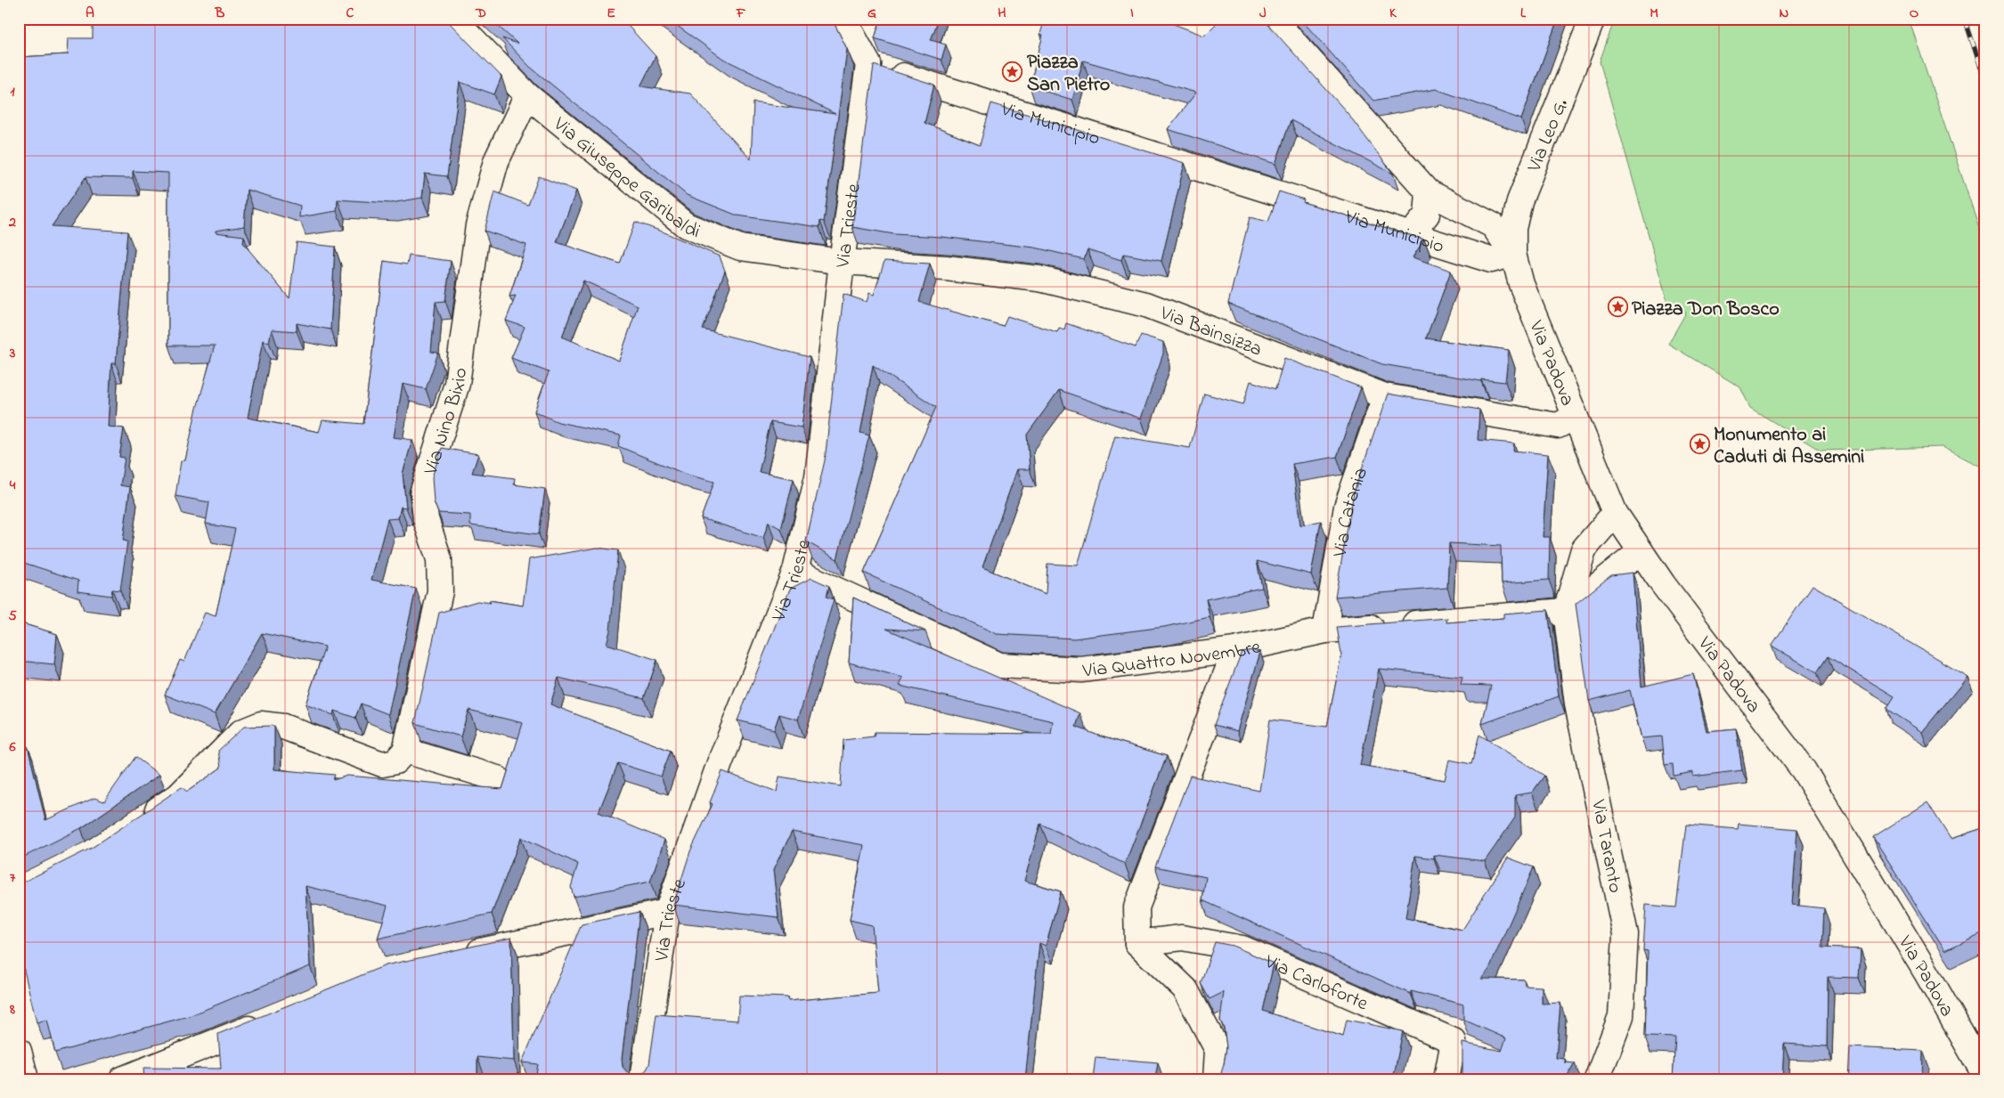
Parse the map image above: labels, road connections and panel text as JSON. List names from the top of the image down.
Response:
{
  "streets": {
    "street": [
      "Via Municipio",
      "Via Leo G.",
      "Via Giuseppe Garibaldi",
      "Via Trieste",
      "Via Bainsizza",
      "Via Padova",
      "Via Nino Bixio",
      "Via Catania",
      "Via Quattro Novembre",
      "Via Taranto",
      "Via Carloforte"
    ]
  },
  "crossings": [
    ["Via Municipio", "Via Leo G."],
    ["Via Municipio", "Via Trieste"],
    ["Via Municipio", "Via Padova"],
    ["Via Leo G.", "Via Padova"],
    ["Via Giuseppe Garibaldi", "Via Trieste"],
    ["Via Giuseppe Garibaldi", "Via Bainsizza"],
    ["Via Giuseppe Garibaldi", "Via Nino Bixio"],
    ["Via Trieste", "Via Bainsizza"],
    ["Via Trieste", "Via Quattro Novembre"],
    ["Via Bainsizza", "Via Padova"],
    ["Via Bainsizza", "Via Catania"],
    ["Via Padova", "Via Taranto"],
    ["Via Catania", "Via Quattro Novembre"],
    ["Via Quattro Novembre", "Via Taranto"]
  ],
  "places": {
    "place": ["Piazza San Pietro", "Piazza Don Bosco", "Monumento ai Caduti di Assemini"]
  },
  "grid": {
    "columns": [
      "A",
      "B",
      "C",
      "D",
      "E",
      "F",
      "G",
      "H",
      "I",
      "J",
      "K",
      "L",
      "M",
      "N",
      "O"
    ],
    "rows": [
      "1",
      "2",
      "3",
      "4",
      "5",
      "6",
      "7",
      "8"
    ]
  }
}
